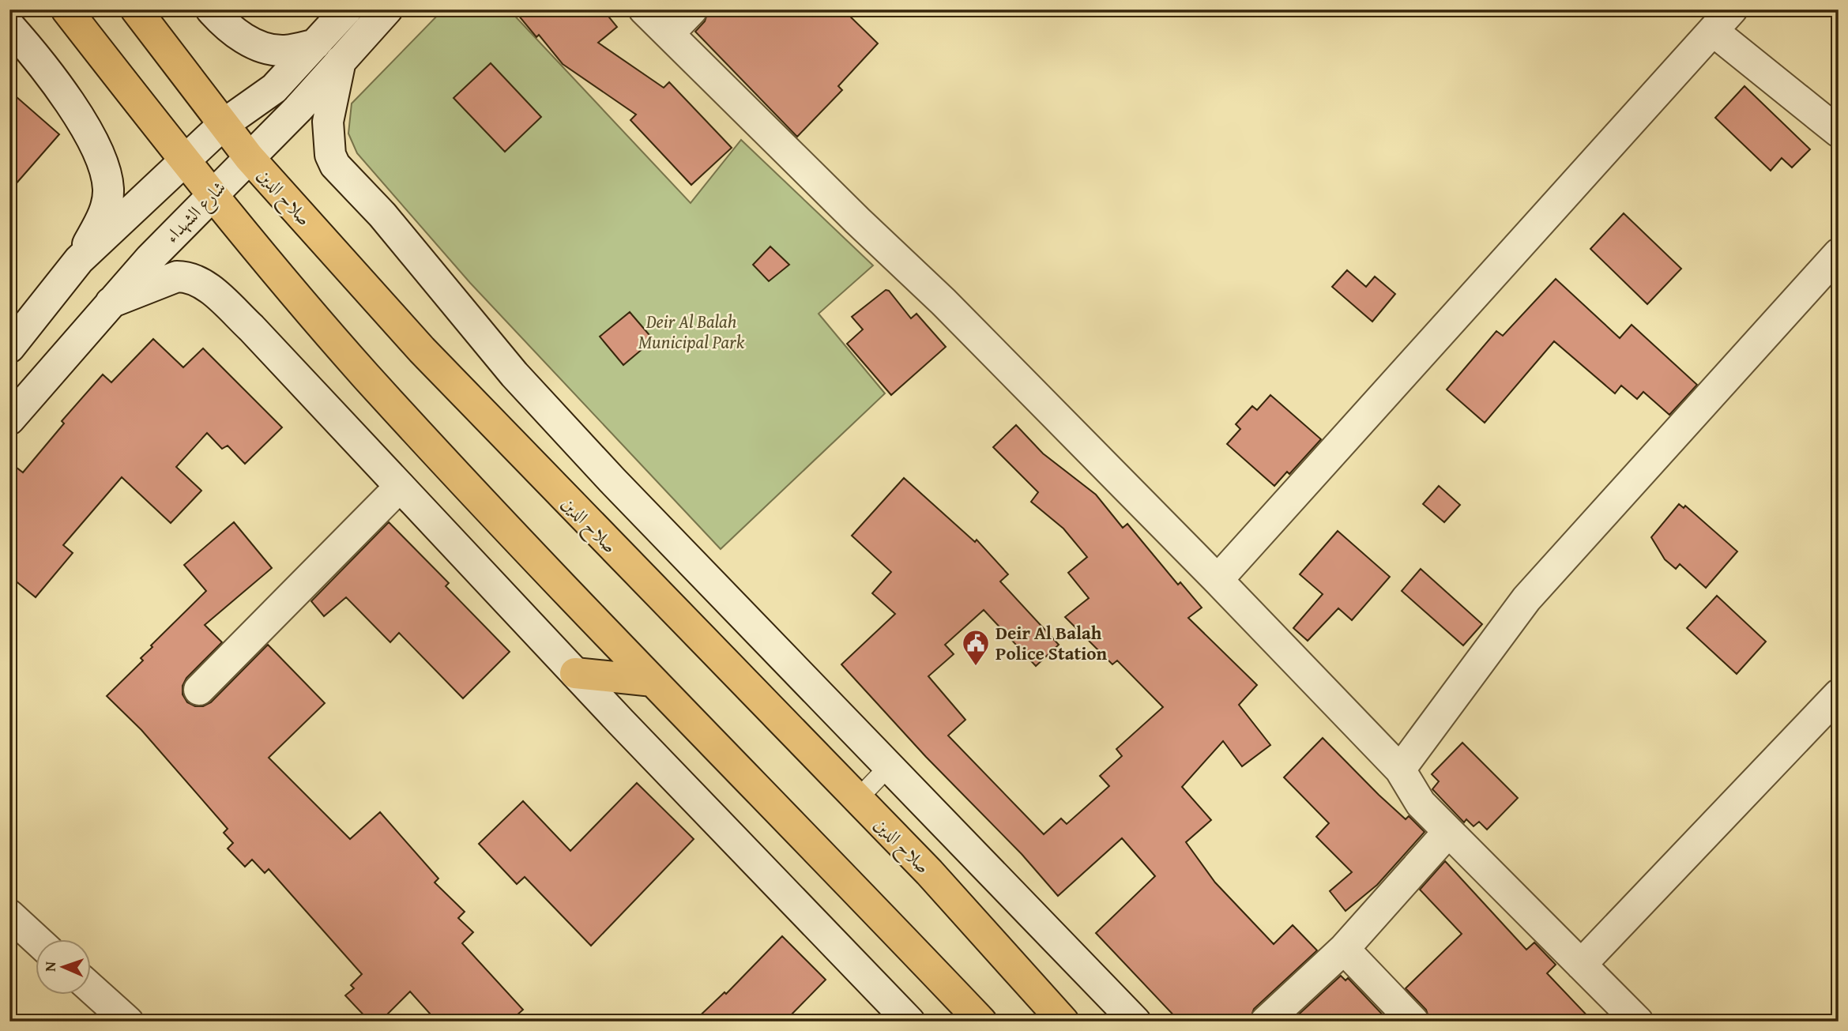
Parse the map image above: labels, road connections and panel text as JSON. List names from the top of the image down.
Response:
{
  "streets": {
    "highway": ["صلاح الدين"],
    "street": ["شارع الشهداء"]
  },
  "crossings": [
    ["صلاح الدين", "شارع الشهداء"]
  ],
  "parks": ["Deir Al Balah Municipal Park"],
  "places": {
    "public building": ["Deir Al Balah Police Station"]
  },
  "north": "left"
}
